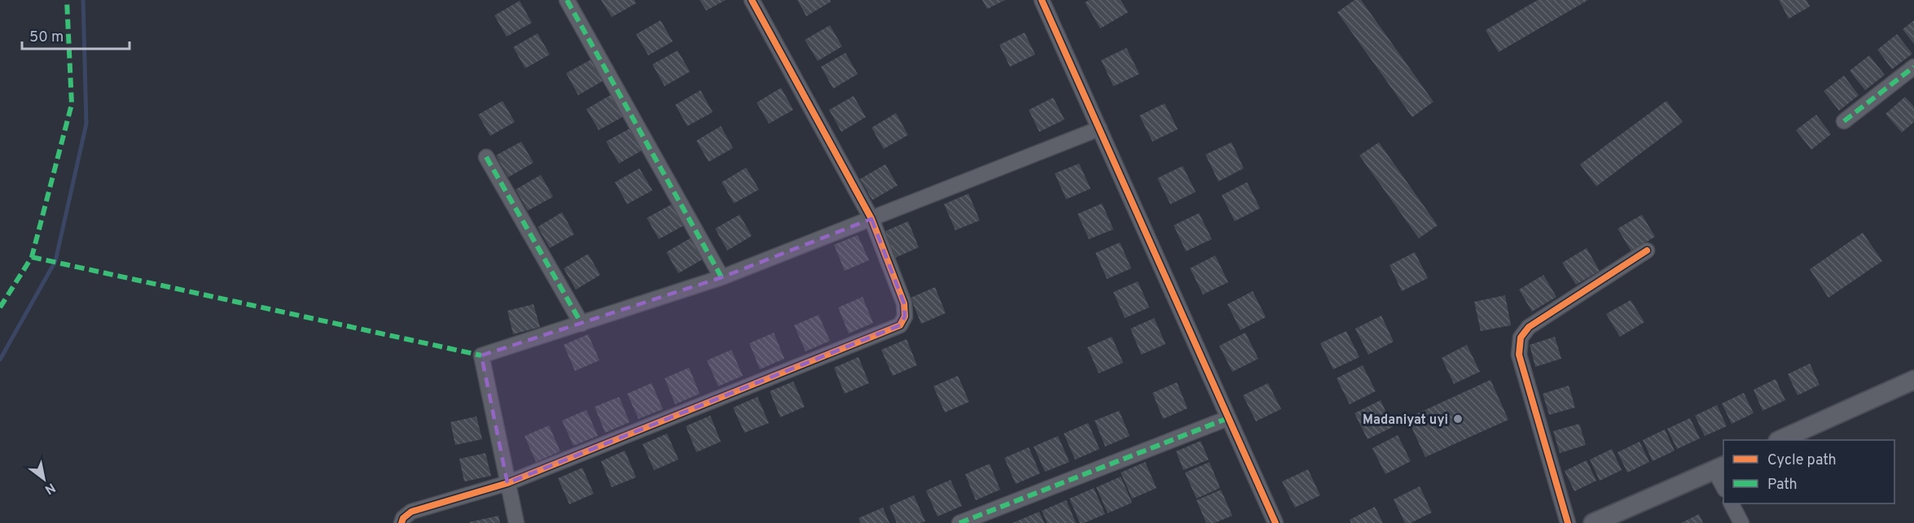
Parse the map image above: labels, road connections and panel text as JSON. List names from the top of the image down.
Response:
{
  "places": ["Madaniyat uyi"],
  "legend": ["Cycle path", "Path"],
  "scale_bar": "50 m",
  "north": "bottom right"
}
